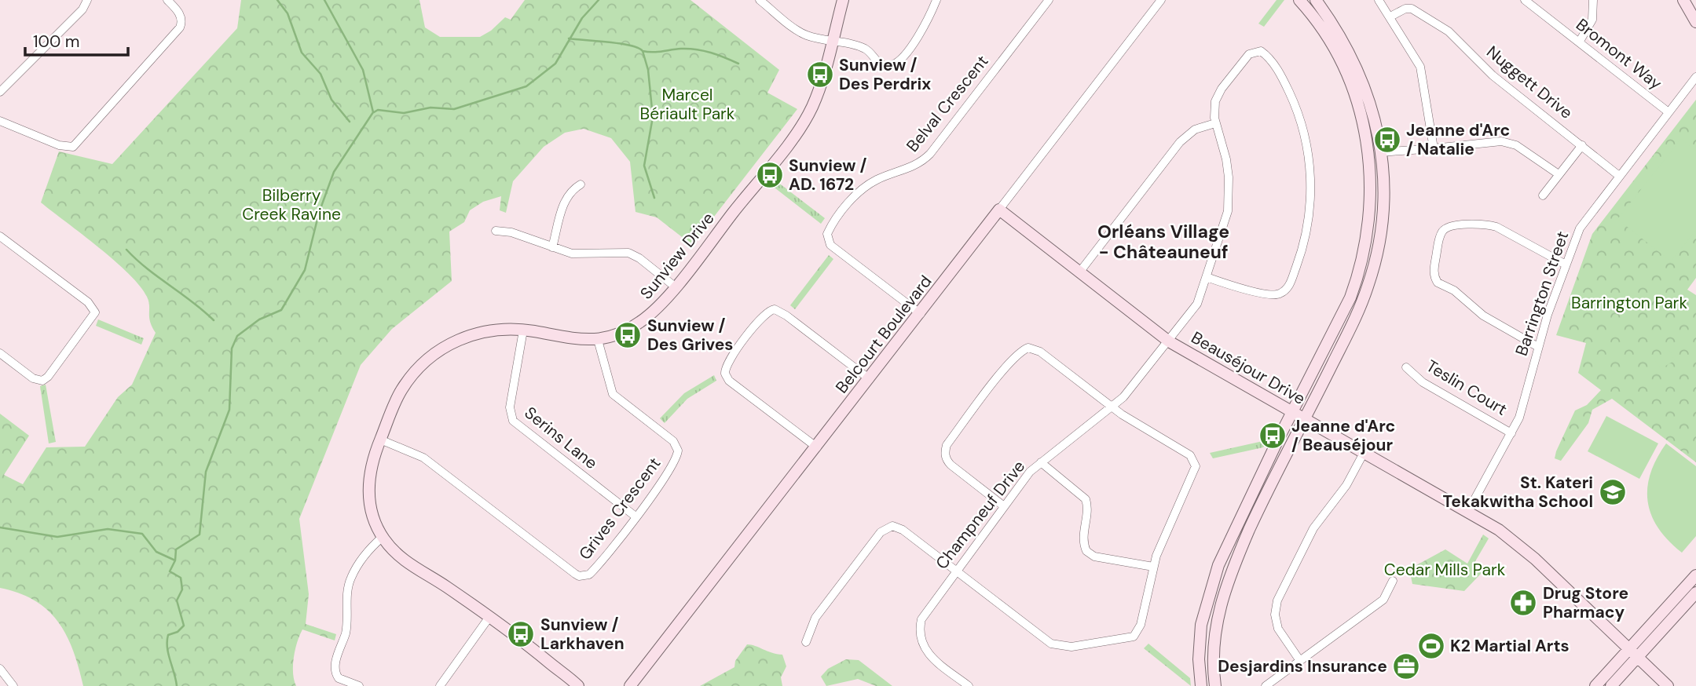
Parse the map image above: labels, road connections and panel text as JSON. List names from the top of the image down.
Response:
{
  "streets": {
    "street": [
      "Bromont Way",
      "Nuggett Drive",
      "Belval Crescent",
      "Sunview Drive",
      "Barrington Street",
      "Belcourt Boulevard",
      "Beauséjour Drive",
      "Teslin Court",
      "Serins Lane",
      "Grives Crescent",
      "Champneuf Drive"
    ]
  },
  "crossings": [
    ["Bromont Way", "Barrington Street"],
    ["Nuggett Drive", "Barrington Street"],
    ["Belval Crescent", "Belcourt Boulevard"],
    ["Sunview Drive", "Serins Lane"],
    ["Sunview Drive", "Grives Crescent"],
    ["Barrington Street", "Beauséjour Drive"],
    ["Barrington Street", "Teslin Court"],
    ["Belcourt Boulevard", "Beauséjour Drive"],
    ["Beauséjour Drive", "Champneuf Drive"],
    ["Serins Lane", "Grives Crescent"]
  ],
  "districts": ["Orléans Village - Châteauneuf"],
  "parks": [
    "Marcel Bériault Park",
    "Bilberry Creek Ravine",
    "Barrington Park",
    "Cedar Mills Park"
  ],
  "places": {
    "bus stop": [
      "Sunview / Des Perdrix",
      "Jeanne d'Arc / Natalie",
      "Sunview / AD. 1672",
      "Sunview / Des Grives",
      "Jeanne d'Arc / Beauséjour",
      "Sunview / Larkhaven"
    ],
    "school or university": ["St. Kateri Tekakwitha School"],
    "pharmacy": ["Drug Store Pharmacy"],
    "sports": ["K2 Martial Arts"],
    "office": ["Desjardins Insurance"]
  },
  "scale_bar": "100 m"
}
